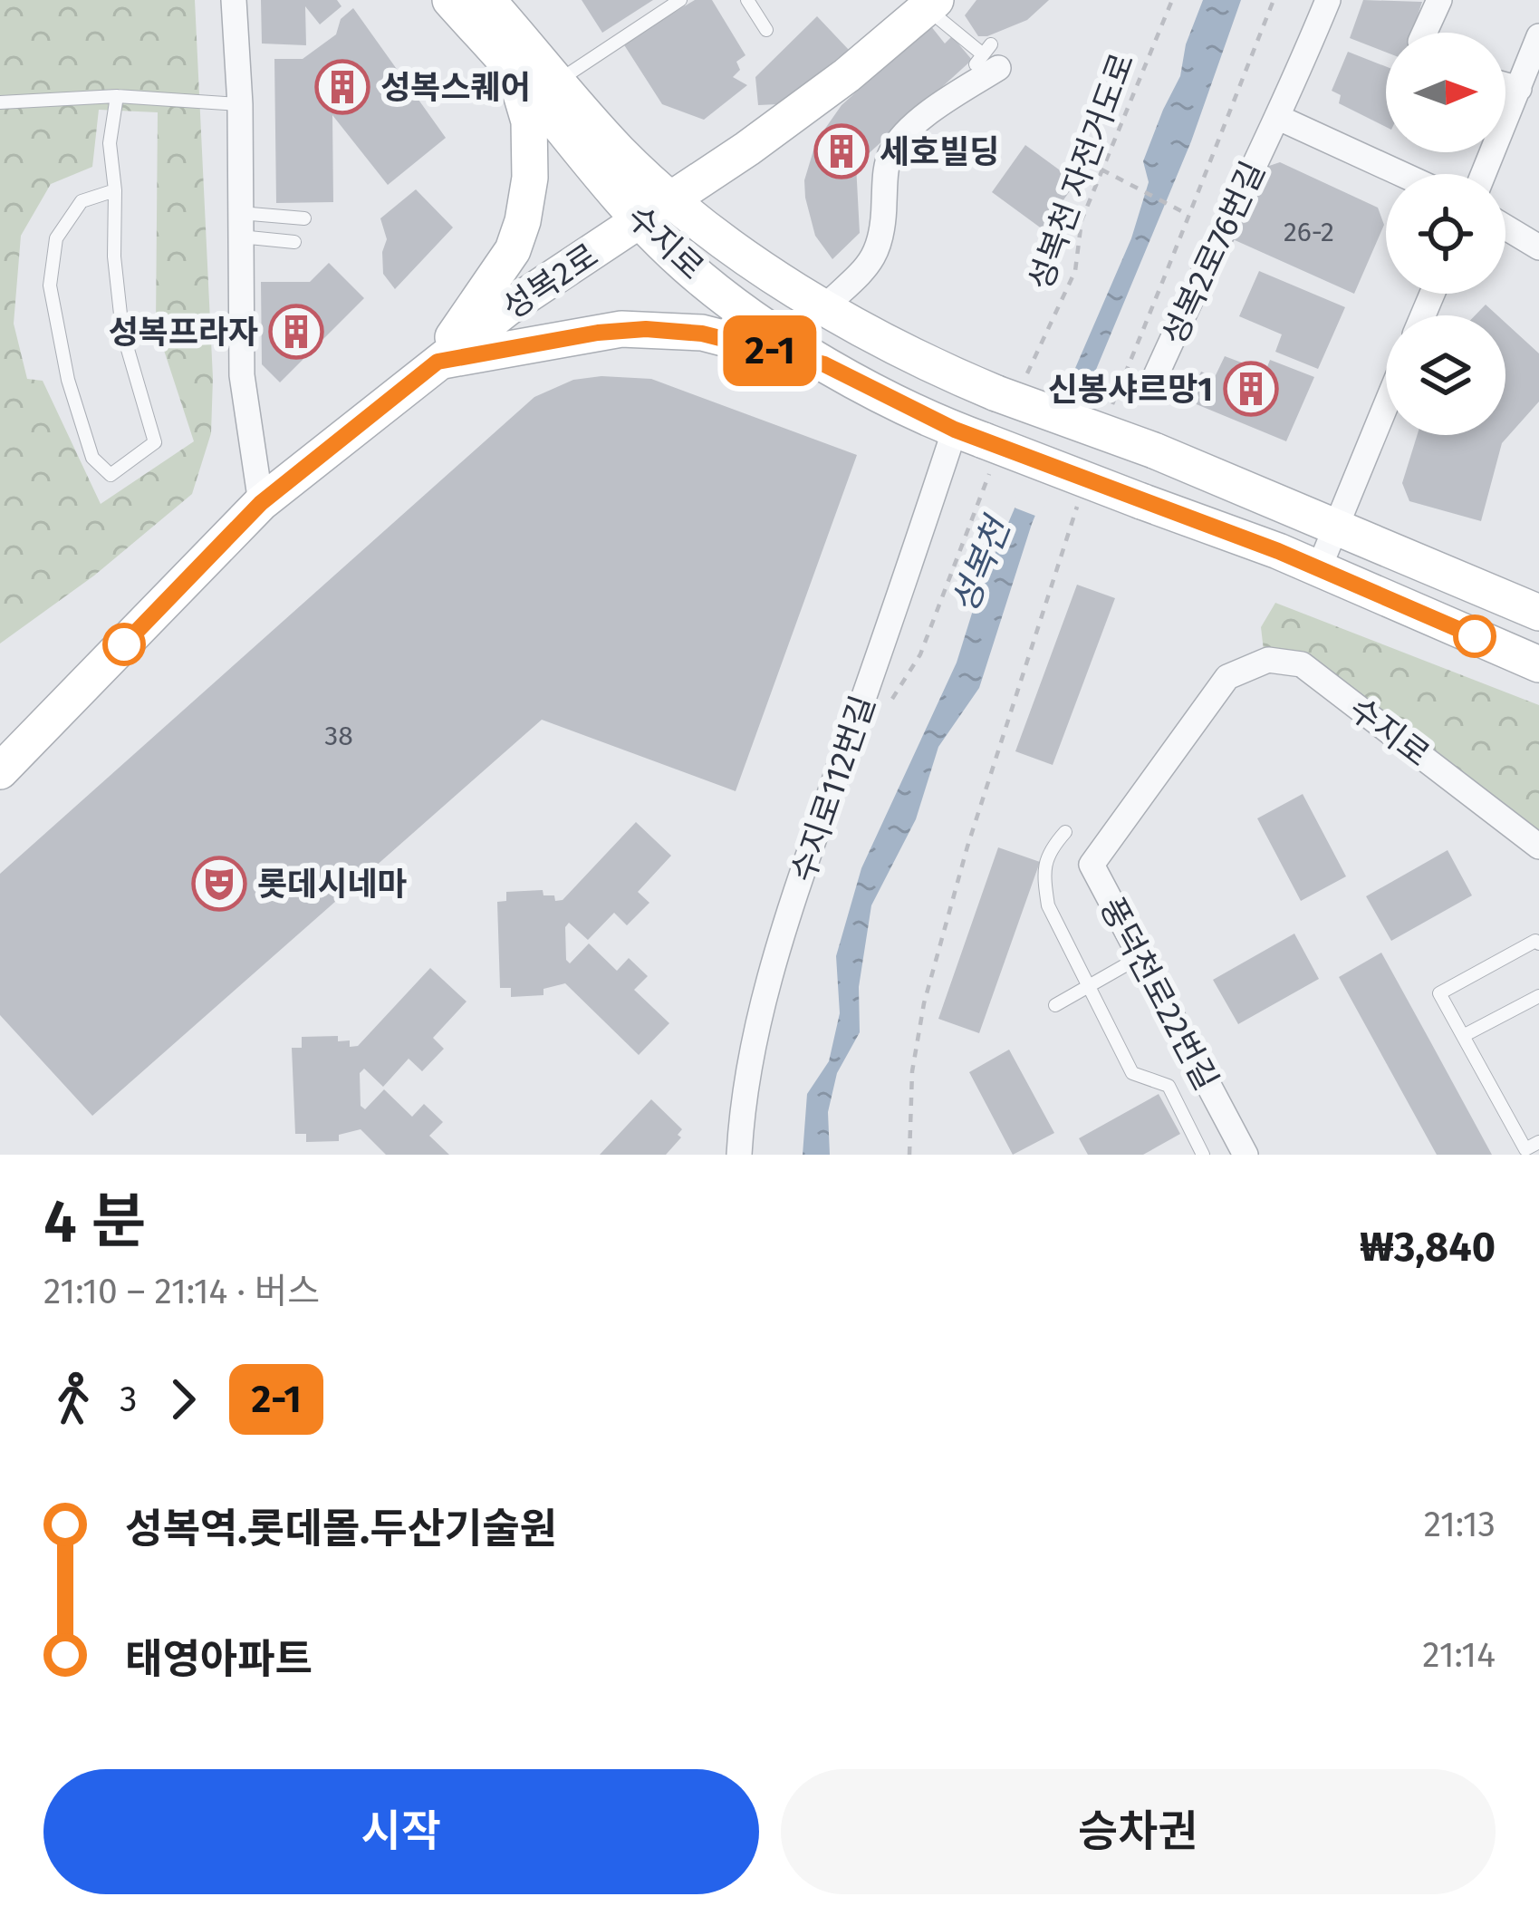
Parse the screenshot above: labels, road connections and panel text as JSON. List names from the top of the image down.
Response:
{
  "streets": {
    "main road": ["수지로", "성복2로"],
    "street": ["성복2로76번길", "수지로112번길", "풍덕천로22번길"],
    "path": ["성복천 자전거도로"]
  },
  "crossings": [
    ["수지로", "성복2로"],
    ["수지로", "수지로112번길"],
    ["수지로", "풍덕천로22번길"]
  ],
  "water": ["성복천"],
  "places": {
    "building": [
      "성복스퀘어",
      "세호빌딩",
      "성복프라자",
      "신봉샤르망1"
    ],
    "theatre": ["롯데시네마"]
  },
  "lines": ["bus line 2-1"],
  "house_numbers": ["26-2", "38"],
  "north": "right",
  "page": {
    "on_map": "2-1",
    "heading": ["4 분", "21:10 – 21:14 · 버스", "₩3,840"],
    "legs": ["3", "2-1"],
    "list": [
      {
        "name": "성복역.롯데몰.두산기술원",
        "value": "21:13"
      },
      {
        "name": "태영아파트",
        "value": "21:14"
      }
    ],
    "buttons": ["시작", "승차권"]
  }
}
